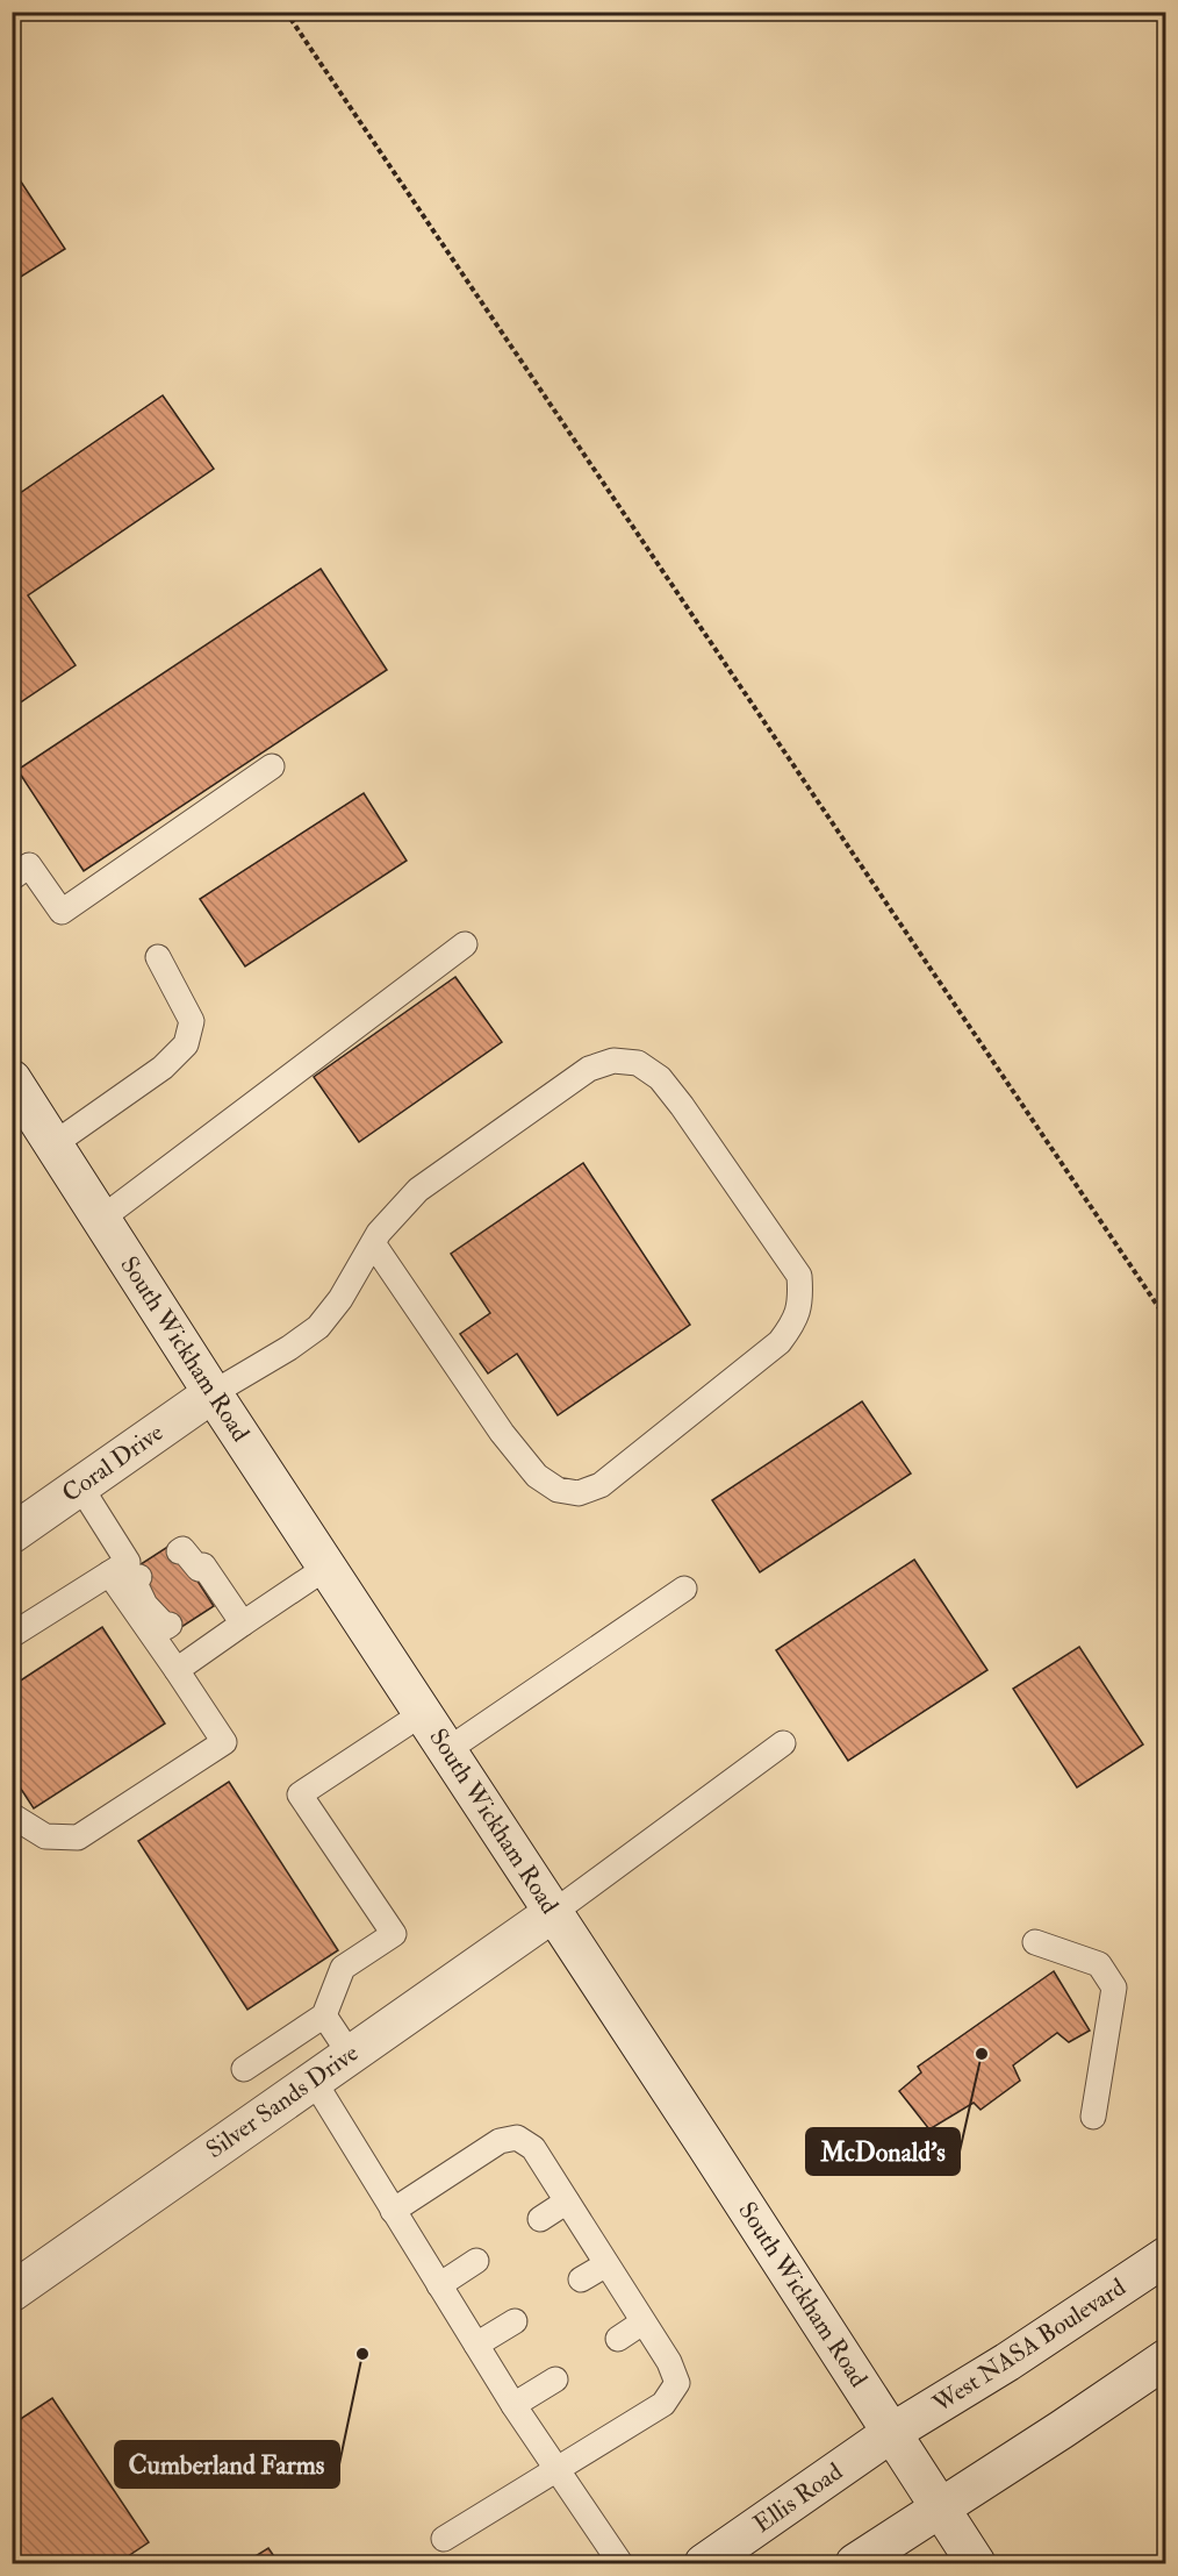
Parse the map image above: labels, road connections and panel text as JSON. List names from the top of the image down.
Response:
{
  "streets": {
    "main road": [
      "South Wickham Road",
      "Coral Drive",
      "Silver Sands Drive",
      "West NASA Boulevard",
      "Ellis Road"
    ]
  },
  "crossings": [
    ["South Wickham Road", "Coral Drive"],
    ["South Wickham Road", "Silver Sands Drive"],
    ["South Wickham Road", "West NASA Boulevard"],
    ["South Wickham Road", "Ellis Road"],
    ["West NASA Boulevard", "Ellis Road"]
  ],
  "places": ["McDonald's", "Cumberland Farms"]
}
